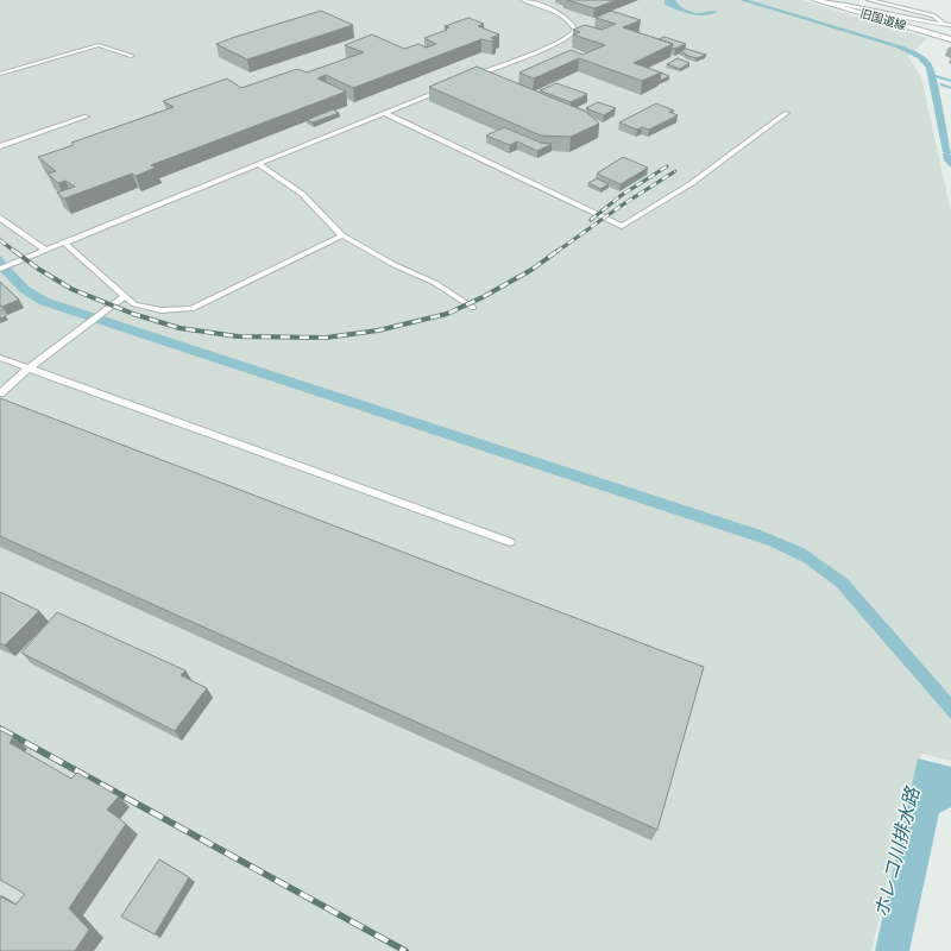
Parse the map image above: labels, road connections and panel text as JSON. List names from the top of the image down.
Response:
{
  "streets": {
    "street": ["旧国道線"]
  },
  "water": ["ホレコ川排水路"]
}
